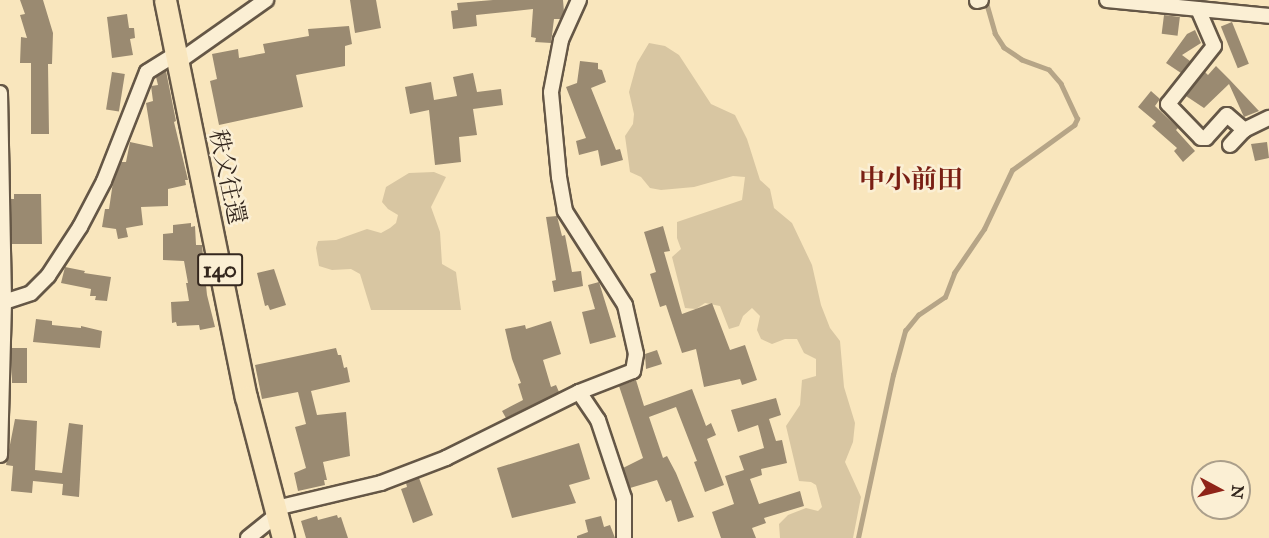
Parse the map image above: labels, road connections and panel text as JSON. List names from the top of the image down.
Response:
{
  "streets": {
    "highway": ["秩父往還", "140"]
  },
  "districts": ["中小前田"],
  "north": "right"
}
